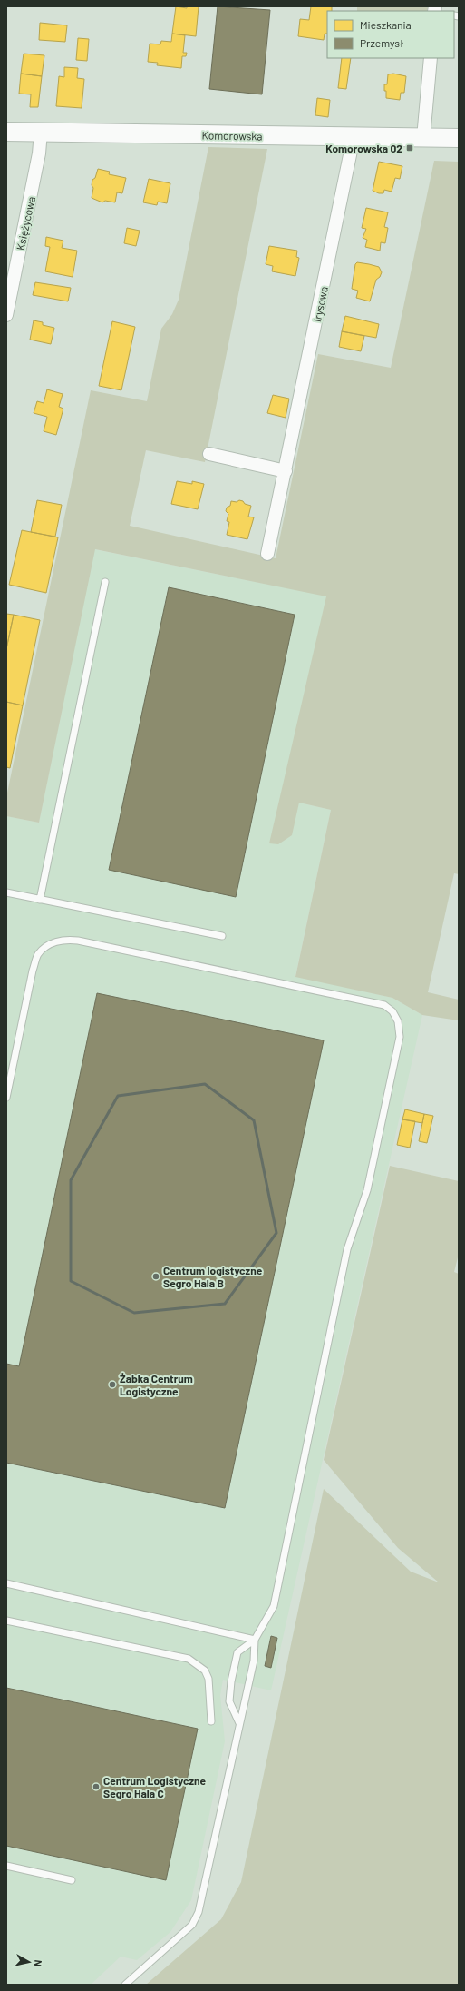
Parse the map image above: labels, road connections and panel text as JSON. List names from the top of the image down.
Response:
{
  "streets": {
    "street": ["Komorowska", "Księżycowa", "Irysowa"]
  },
  "crossings": [
    ["Komorowska", "Księżycowa"],
    ["Komorowska", "Irysowa"]
  ],
  "places": {
    "transit": ["Komorowska 02"],
    "other": ["Centrum logistyczne Segro Hala B", "Żabka Centrum Logistyczne", "Centrum Logistyczne Segro Hala C"]
  },
  "legend": ["Mieszkania", "Przemysł"],
  "north": "right"
}
